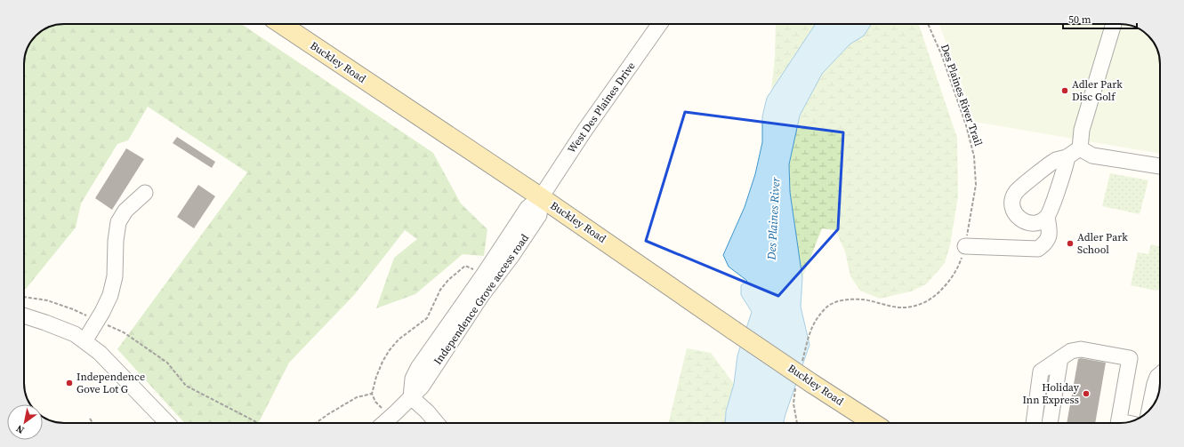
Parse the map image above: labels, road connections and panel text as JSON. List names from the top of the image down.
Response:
{
  "streets": {
    "main road": ["Buckley Road"],
    "street": ["West Des Plaines Drive", "Independence Grove access road"],
    "path": ["Des Plaines River Trail"]
  },
  "crossings": [
    ["Buckley Road", "West Des Plaines Drive"],
    ["Buckley Road", "Independence Grove access road"],
    ["West Des Plaines Drive", "Independence Grove access road"]
  ],
  "water": ["Des Plaines River"],
  "places": [
    "Adler Park Disc Golf",
    "Adler Park School",
    "Independence Gove Lot G",
    "Holiday Inn Express"
  ],
  "scale_bar": "50 m",
  "north": "bottom left"
}
